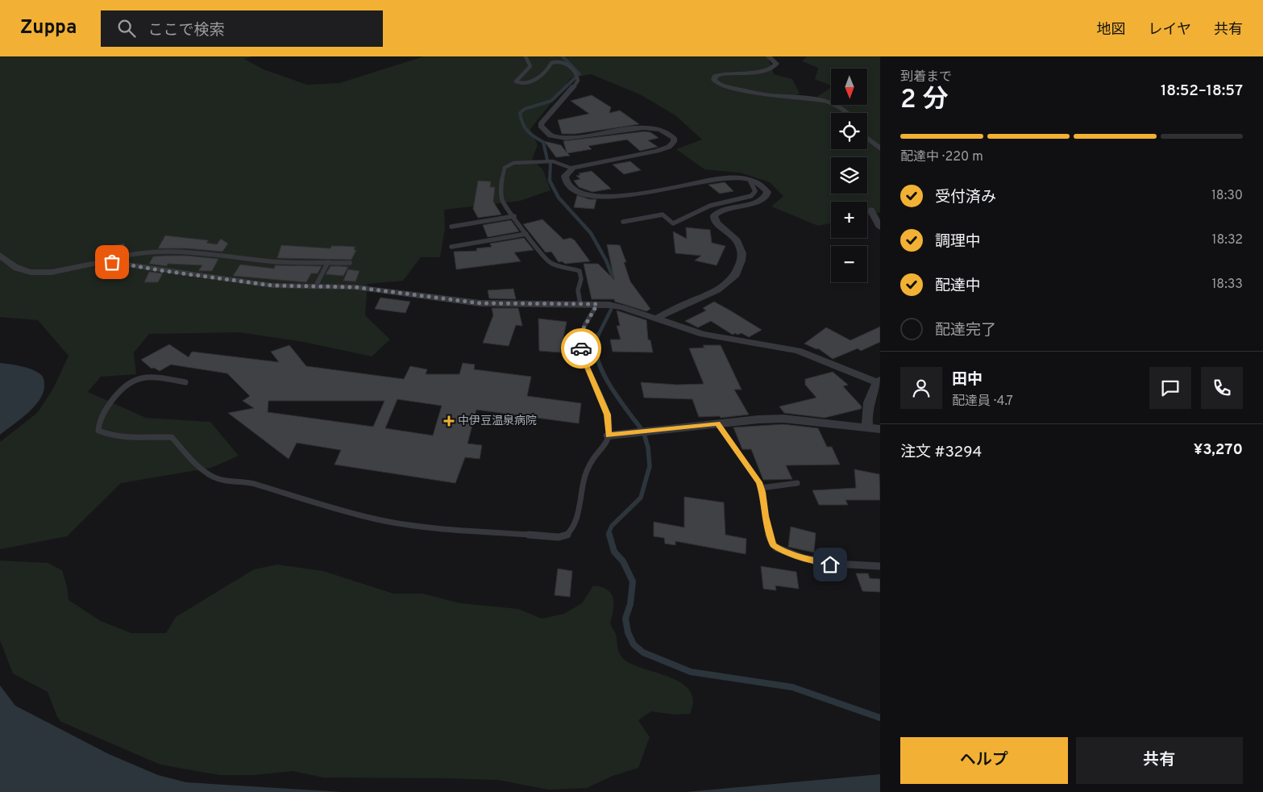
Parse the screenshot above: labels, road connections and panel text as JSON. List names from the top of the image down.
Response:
{
  "places": {
    "health": ["中伊豆温泉病院"]
  },
  "north": "bottom",
  "page": {
    "header": "Zuppa",
    "search": "ここで検索",
    "nav": ["地図", "レイヤ", "共有"],
    "heading": ["2 分", "到着まで", "18:52–18:57"],
    "panel": [
      "田中",
      "配達員 · 4.7",
      "注文 #3294",
      "¥3,270"
    ],
    "map_buttons": ["+", "−"],
    "bar": "配達中 · 220 m",
    "list": [
      ["受付済み", "18:30"],
      ["調理中", "18:32"],
      ["配達中", "18:33"],
      "配達完了"
    ],
    "buttons": ["ヘルプ", "共有"]
  }
}
